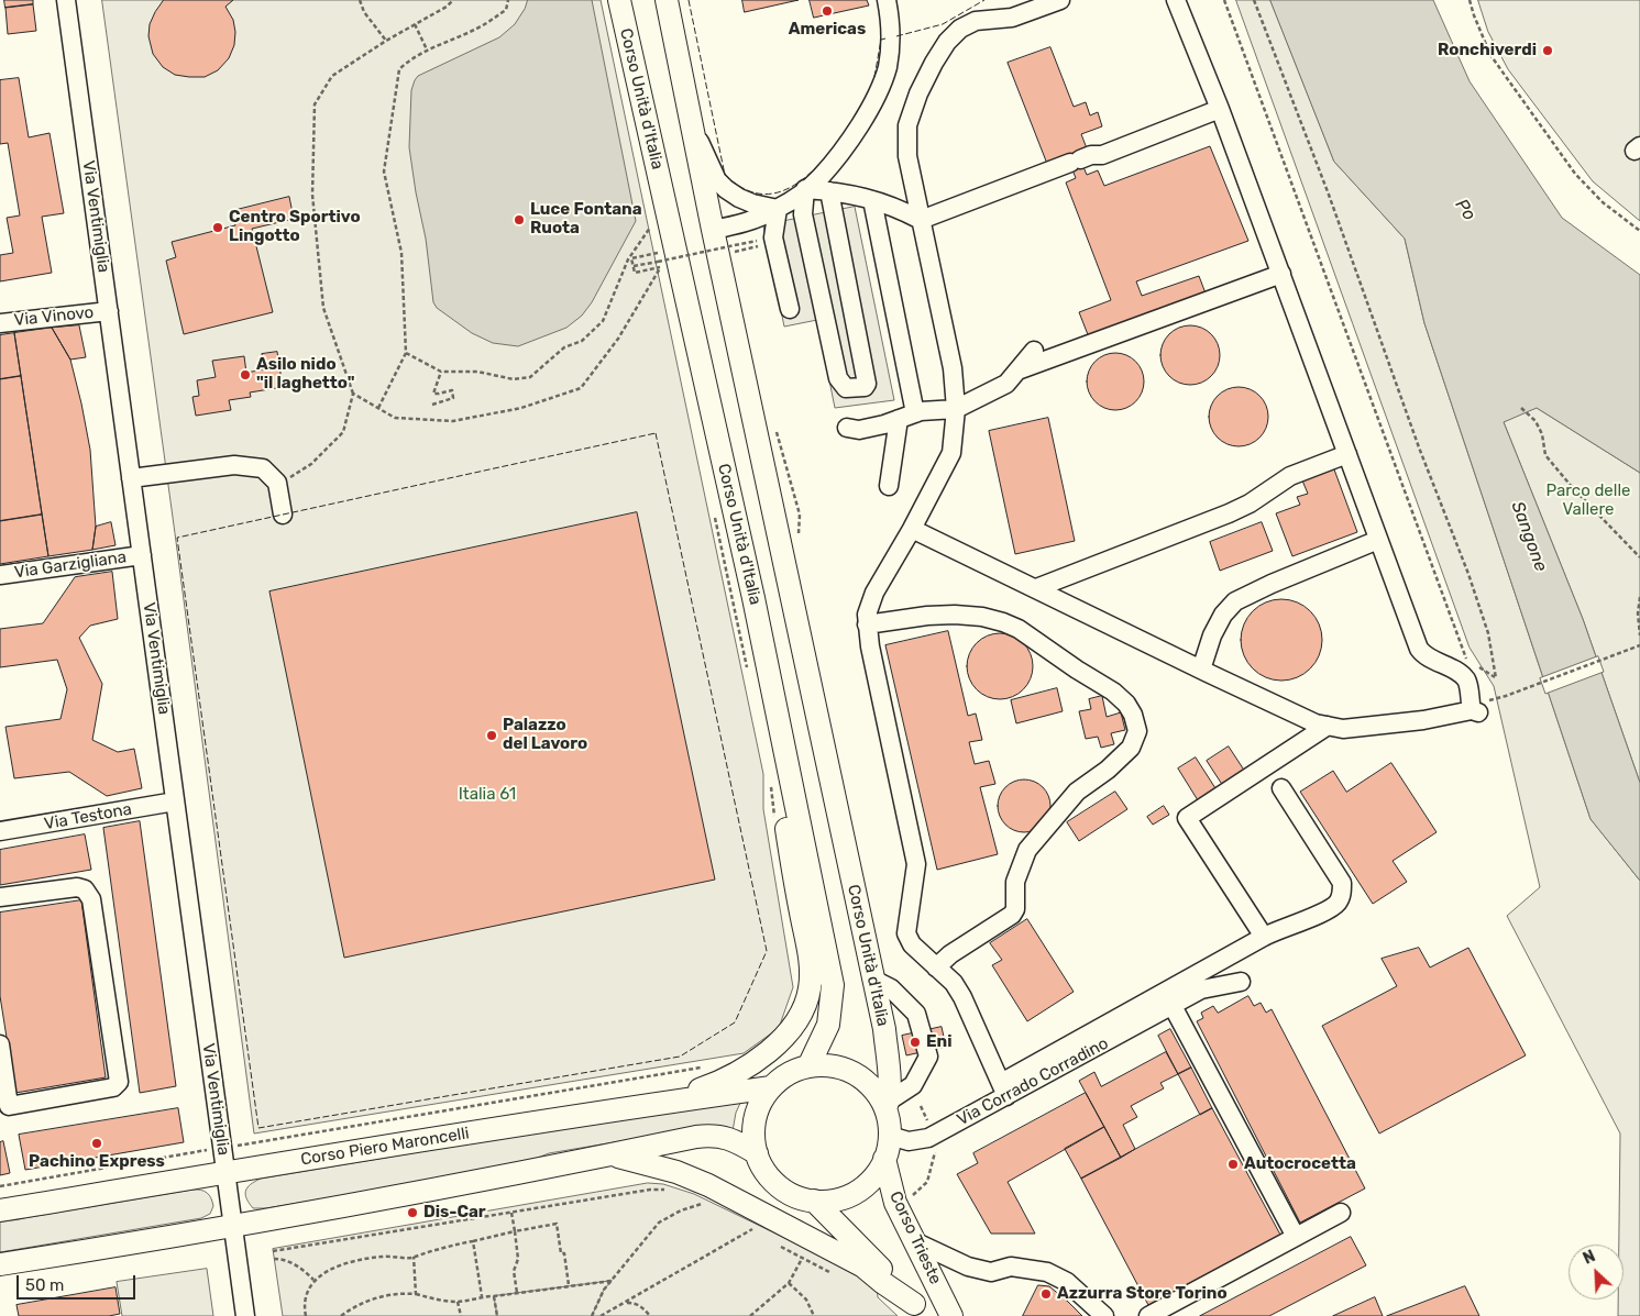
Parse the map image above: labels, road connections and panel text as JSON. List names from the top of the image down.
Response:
{
  "streets": {
    "main road": ["Corso Unità d'Italia", "Corso Piero Maroncelli", "Corso Trieste"],
    "street": [
      "Via Ventimiglia",
      "Via Vinovo",
      "Via Garzigliana",
      "Via Testona",
      "Via Corrado Corradino"
    ]
  },
  "crossings": [
    ["Corso Unità d'Italia", "Via Corrado Corradino"],
    ["Corso Unità d'Italia", "Corso Piero Maroncelli"],
    ["Corso Unità d'Italia", "Corso Trieste"],
    ["Via Ventimiglia", "Via Vinovo"],
    ["Via Ventimiglia", "Via Garzigliana"],
    ["Via Ventimiglia", "Via Testona"],
    ["Via Ventimiglia", "Corso Piero Maroncelli"],
    ["Via Corrado Corradino", "Corso Piero Maroncelli"],
    ["Via Corrado Corradino", "Corso Trieste"],
    ["Corso Piero Maroncelli", "Corso Trieste"]
  ],
  "water": ["Po", "Sangone"],
  "parks": ["Parco delle Vallere", "Italia 61"],
  "places": [
    "Americas",
    "Ronchiverdi",
    "Luce Fontana Ruota",
    "Centro Sportivo Lingotto",
    "Asilo nido \"il laghetto\"",
    "Palazzo del Lavoro",
    "Eni",
    "Pachino Express",
    "Autocrocetta",
    "Dis-Car",
    "Azzurra Store Torino"
  ],
  "scale_bar": "50 m",
  "north": "top left"
}
